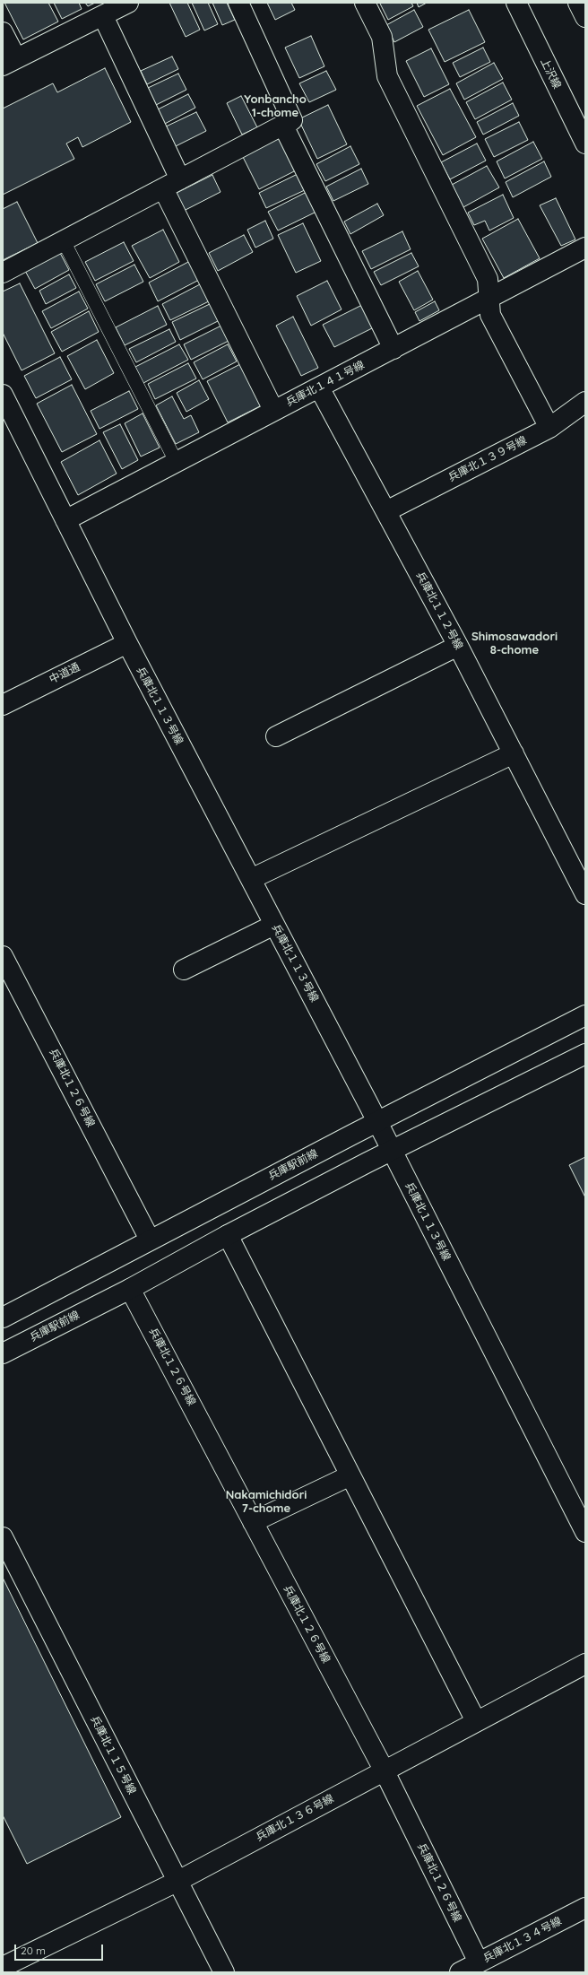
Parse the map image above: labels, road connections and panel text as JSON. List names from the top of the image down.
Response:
{
  "streets": {
    "street": [
      "上沢線",
      "兵庫北１４１号線",
      "兵庫北１３９号線",
      "兵庫北１１２号線",
      "中道通",
      "兵庫北１１３号線",
      "兵庫北１２６号線",
      "兵庫駅前線",
      "兵庫北１１５号線",
      "兵庫北１３６号線",
      "兵庫北１３４号線"
    ]
  },
  "crossings": [
    ["兵庫北１４１号線", "兵庫北１１２号線"],
    ["兵庫北１４１号線", "兵庫北１１３号線"],
    ["兵庫北１３９号線", "兵庫北１１２号線"],
    ["中道通", "兵庫北１１３号線"],
    ["兵庫北１１３号線", "兵庫駅前線"],
    ["兵庫北１２６号線", "兵庫駅前線"],
    ["兵庫北１２６号線", "兵庫北１３６号線"],
    ["兵庫北１２６号線", "兵庫北１３４号線"],
    ["兵庫北１１５号線", "兵庫北１３６号線"]
  ],
  "districts": ["Yonbancho 1-chome", "Shimosawadori 8-chome", "Nakamichidori 7-chome"],
  "scale_bar": "20 m"
}
